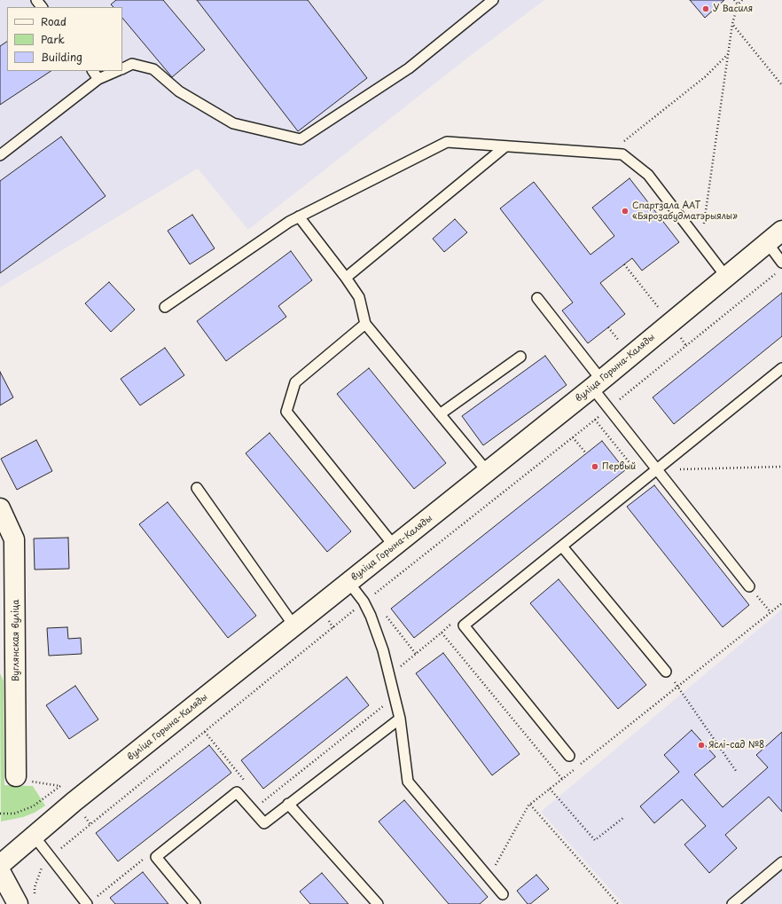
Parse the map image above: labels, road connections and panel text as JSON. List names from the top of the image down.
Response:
{
  "streets": {
    "street": ["вуліца Горына-Каляды", "Вуглянская вуліца"]
  },
  "places": [
    "У Василя",
    "Спартзала ААТ «Бярозабудматэрыялы»",
    "Первый",
    "Яслі-сад №8"
  ],
  "legend": ["Road", "Park", "Building"]
}
